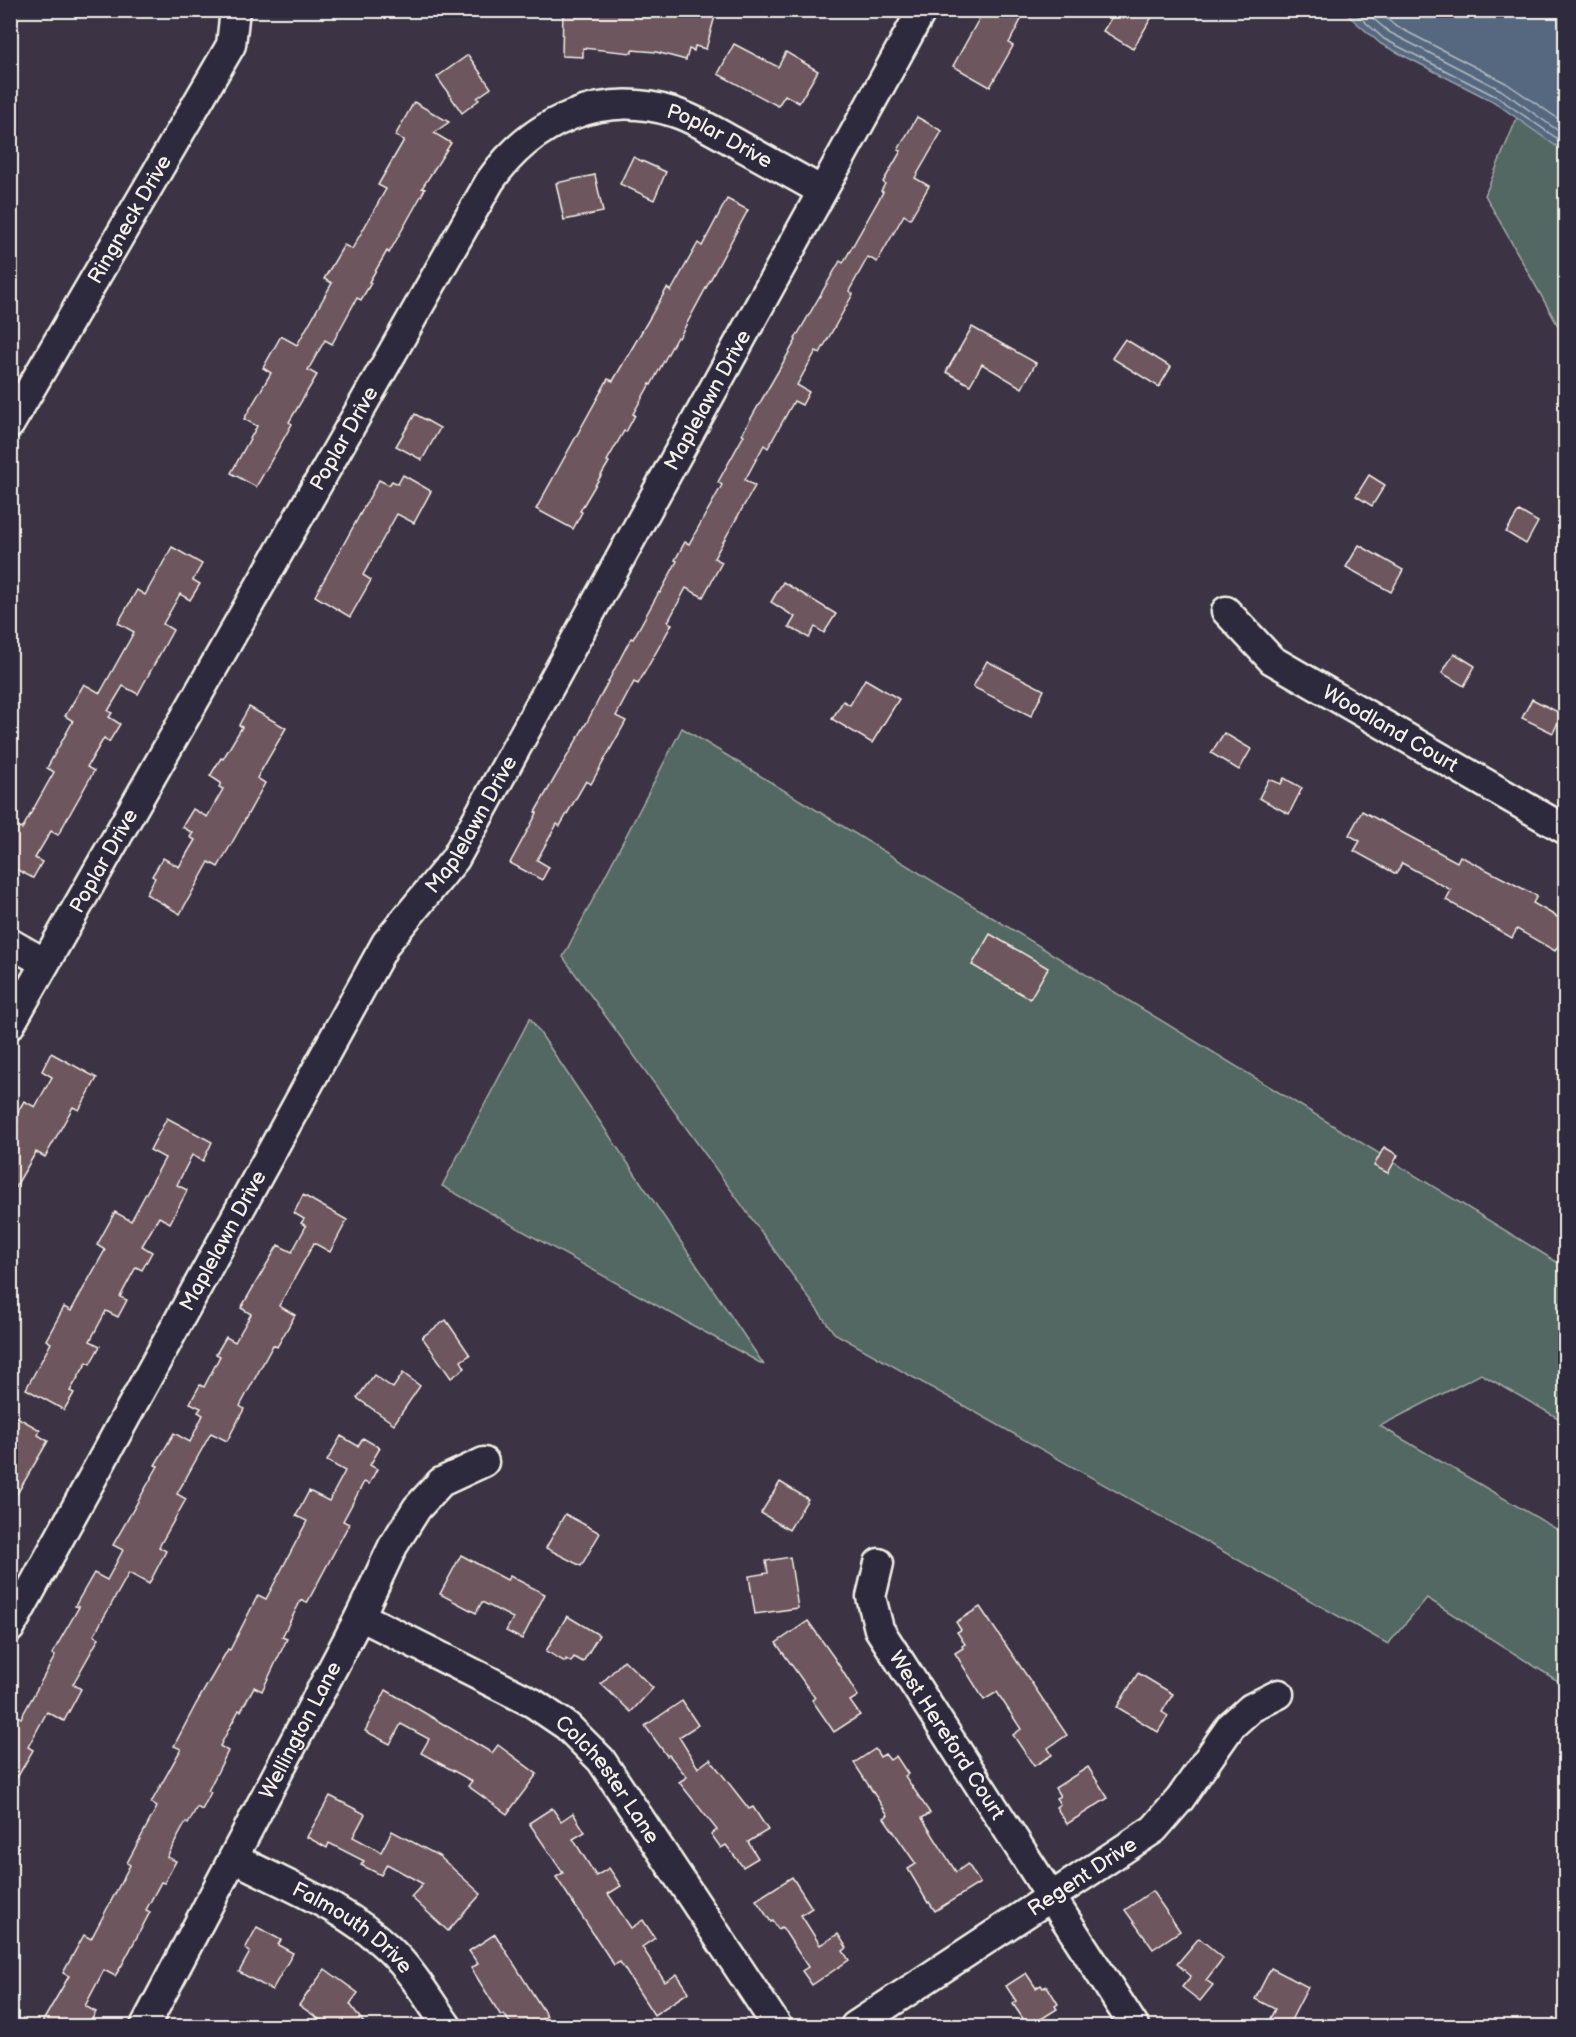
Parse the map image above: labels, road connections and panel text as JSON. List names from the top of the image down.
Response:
{
  "streets": {
    "street": [
      "Poplar Drive",
      "Ringneck Drive",
      "Maplelawn Drive",
      "Woodland Court",
      "Wellington Lane",
      "West Hereford Court",
      "Colchester Lane",
      "Regent Drive",
      "Falmouth Drive"
    ]
  },
  "crossings": [
    ["Poplar Drive", "Maplelawn Drive"],
    ["Wellington Lane", "Colchester Lane"],
    ["Wellington Lane", "Falmouth Drive"],
    ["West Hereford Court", "Regent Drive"]
  ]
}
